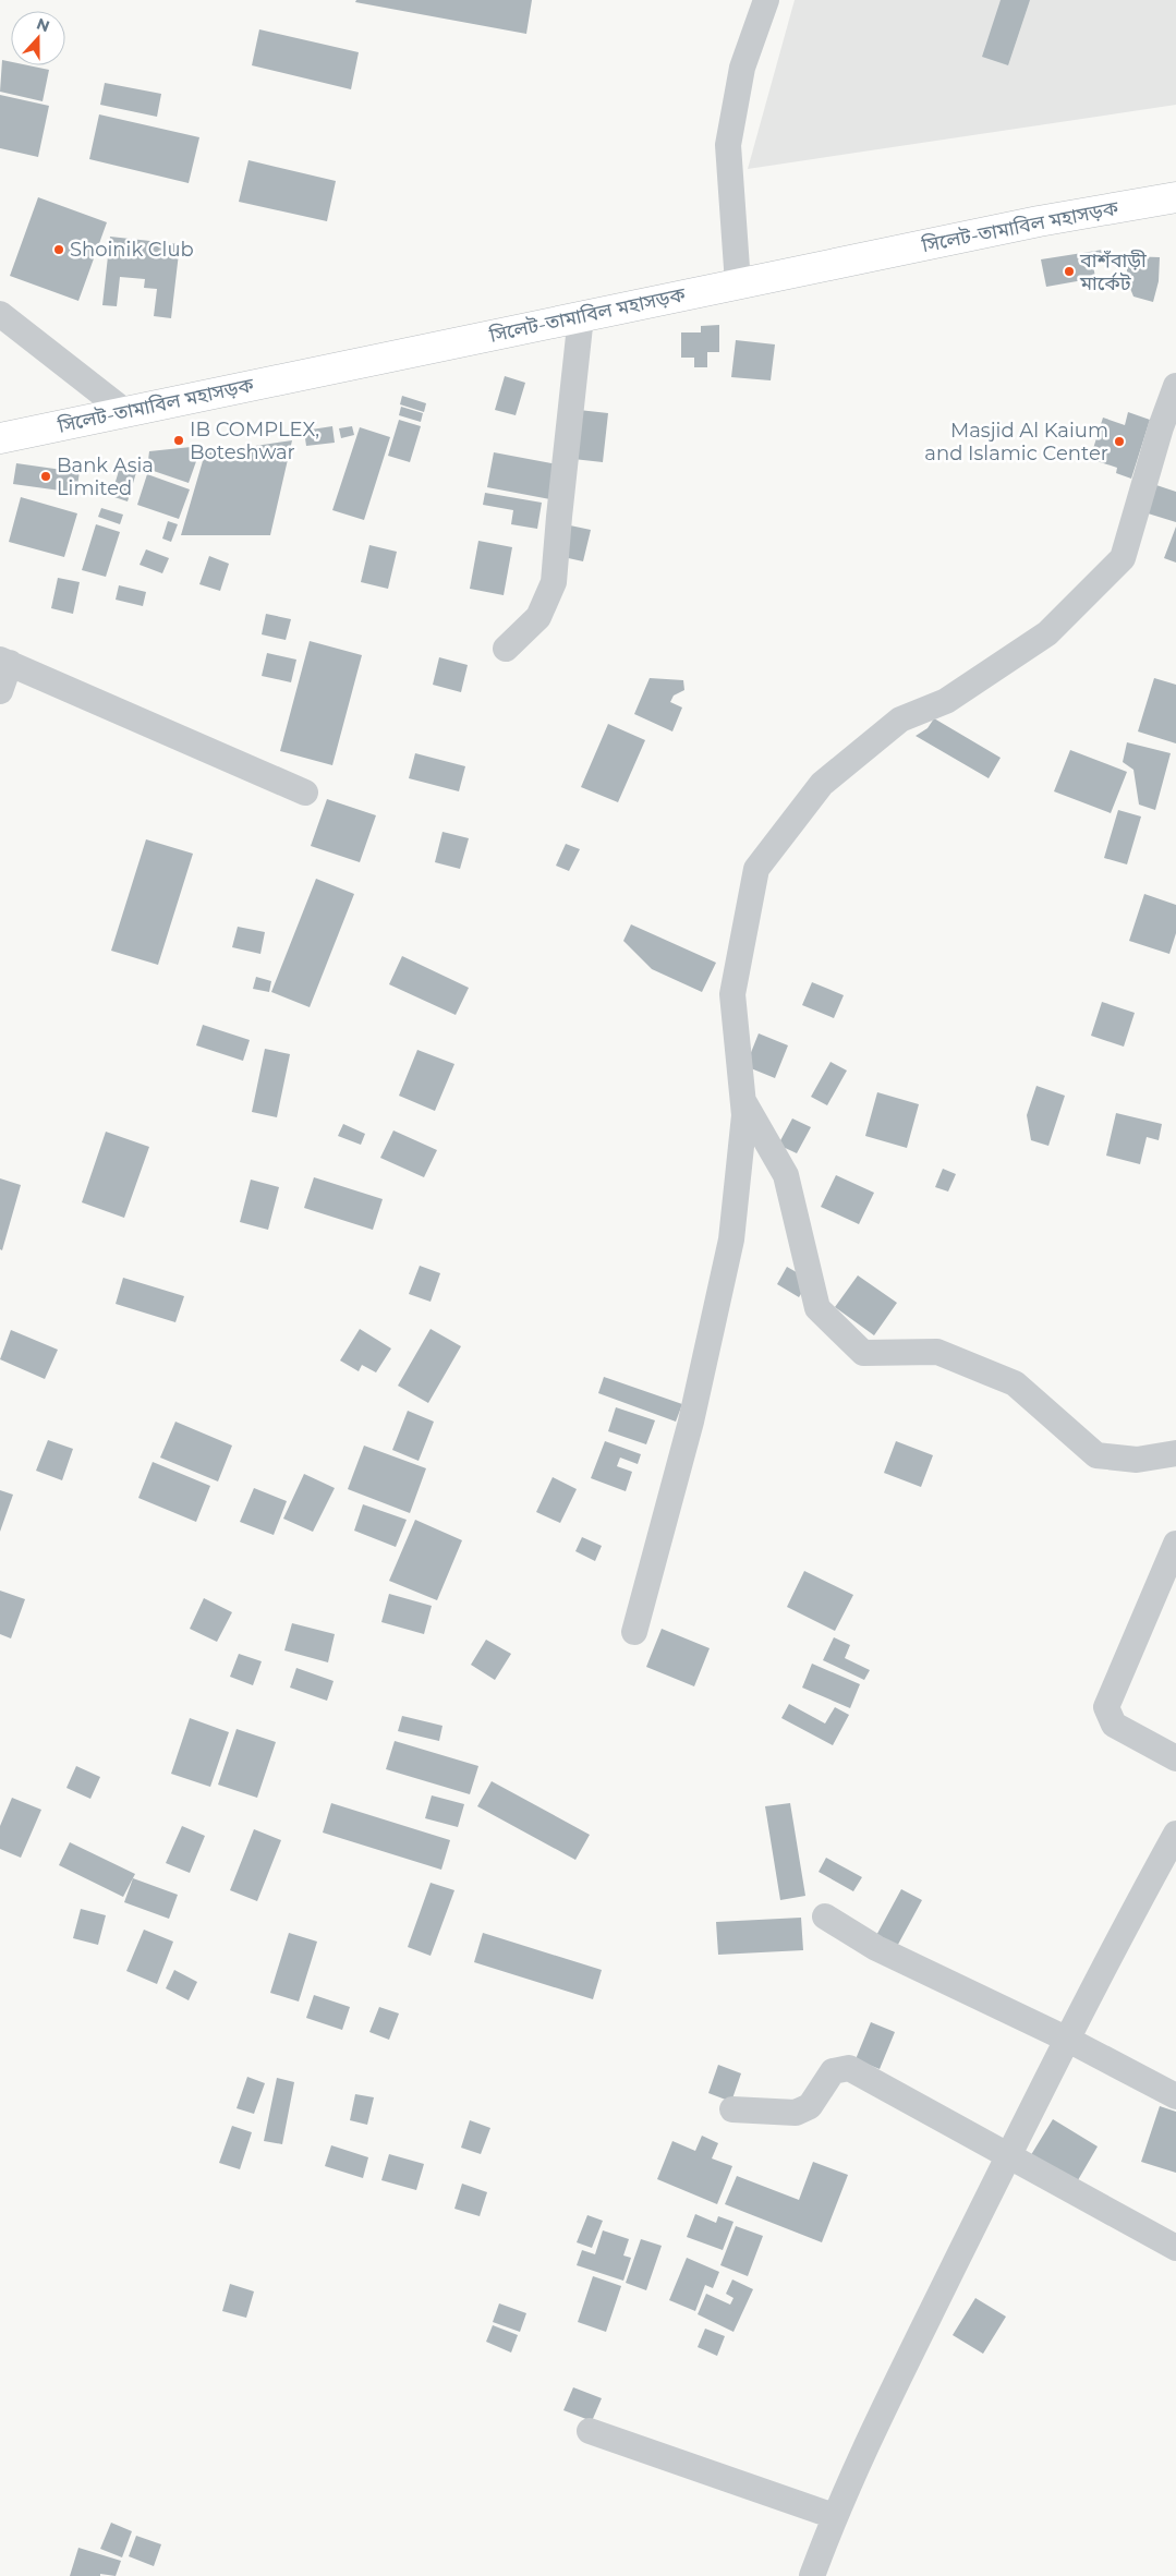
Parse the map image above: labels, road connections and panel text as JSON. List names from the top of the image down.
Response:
{
  "streets": {
    "highway": ["সিলেট-তামাবিল মহাসড়ক"]
  },
  "places": [
    "Shoinik Club",
    "বাশঁবাড়ী মার্কেট",
    "IB COMPLEX, Boteshwar",
    "Masjid Al Kaium and Islamic Center",
    "Bank Asia Limited"
  ],
  "north": "top"
}
